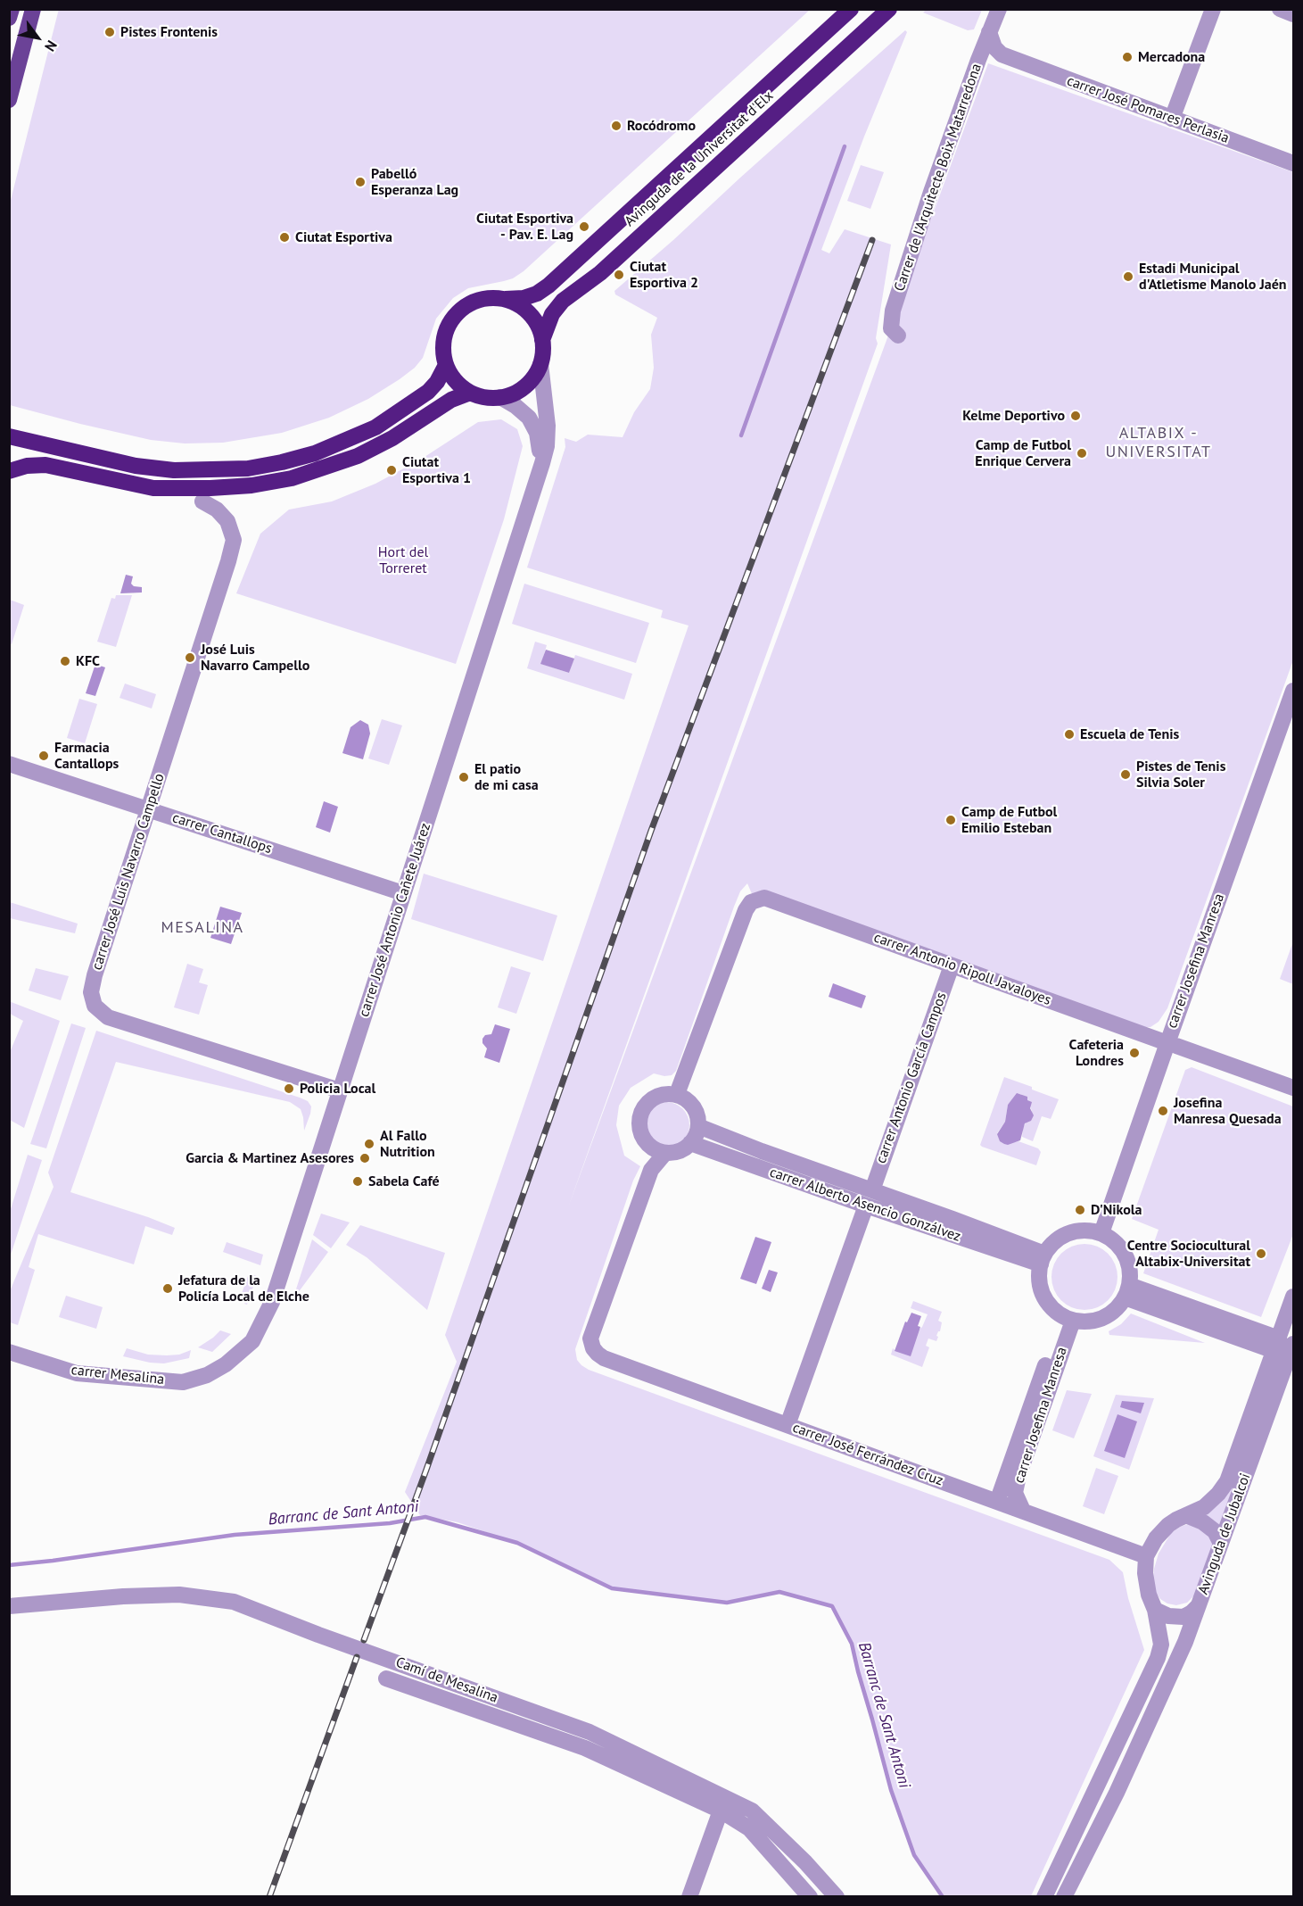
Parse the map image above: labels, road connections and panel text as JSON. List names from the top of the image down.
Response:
{
  "streets": {
    "highway": ["Avinguda de la Universitat d'Elx"],
    "street": [
      "carrer José Pomares Perlasia",
      "Carrer de l'Arquitecte Boix Matarredona",
      "carrer Cantallops",
      "carrer José Luis Navarro Campello",
      "carrer José Antonio Cañete Juárez",
      "carrer Josefina Manresa",
      "carrer Antonio Ripoll Javaloyes",
      "carrer Antonio García Campos",
      "carrer Alberto Asencio Gonzálvez",
      "carrer Mesalina",
      "carrer José Ferrández Cruz",
      "Avinguda de Jubalcoi",
      "Camí de Mesalina"
    ]
  },
  "crossings": [
    ["Avinguda de la Universitat d'Elx", "carrer José Antonio Cañete Juárez"],
    ["carrer Cantallops", "carrer José Luis Navarro Campello"],
    ["carrer Cantallops", "carrer José Antonio Cañete Juárez"],
    ["carrer José Luis Navarro Campello", "carrer José Antonio Cañete Juárez"],
    ["carrer José Antonio Cañete Juárez", "carrer Mesalina"],
    ["carrer Josefina Manresa", "carrer Antonio Ripoll Javaloyes"],
    ["carrer Josefina Manresa", "carrer Alberto Asencio Gonzálvez"],
    ["carrer Josefina Manresa", "carrer José Ferrández Cruz"],
    ["carrer Antonio Ripoll Javaloyes", "carrer Antonio García Campos"],
    ["carrer Antonio Ripoll Javaloyes", "carrer Alberto Asencio Gonzálvez"],
    ["carrer Antonio Ripoll Javaloyes", "carrer José Ferrández Cruz"],
    ["carrer Antonio García Campos", "carrer Alberto Asencio Gonzálvez"],
    ["carrer Antonio García Campos", "carrer José Ferrández Cruz"],
    ["carrer Alberto Asencio Gonzálvez", "carrer José Ferrández Cruz"],
    ["carrer José Ferrández Cruz", "Avinguda de Jubalcoi"]
  ],
  "districts": ["ALTABIX - UNIVERSITAT", "MESALINA"],
  "water": ["Barranc de Sant Antoni"],
  "parks": ["Hort del Torreret"],
  "places": [
    "Pistes Frontenis",
    "Mercadona",
    "Rocódromo",
    "Pabelló Esperanza Lag",
    "Ciutat Esportiva - Pav. E. Lag",
    "Ciutat Esportiva",
    "Ciutat Esportiva 2",
    "Estadi Municipal d'Atletisme Manolo Jaén",
    "Kelme Deportivo",
    "Camp de Futbol Enrique Cervera",
    "Ciutat Esportiva 1",
    "José Luis Navarro Campello",
    "KFC",
    "Escuela de Tenis",
    "Farmacia Cantallops",
    "Pistes de Tenis Silvia Soler",
    "El patio de mi casa",
    "Camp de Futbol Emilio Esteban",
    "Cafeteria Londres",
    "Policia Local",
    "Josefina Manresa Quesada",
    "Al Fallo Nutrition",
    "Garcia & Martinez Asesores",
    "Sabela Café",
    "D'Nikola",
    "Centre Sociocultural Altabix-Universitat",
    "Jefatura de la Policía Local de Elche"
  ],
  "north": "bottom right"
}
